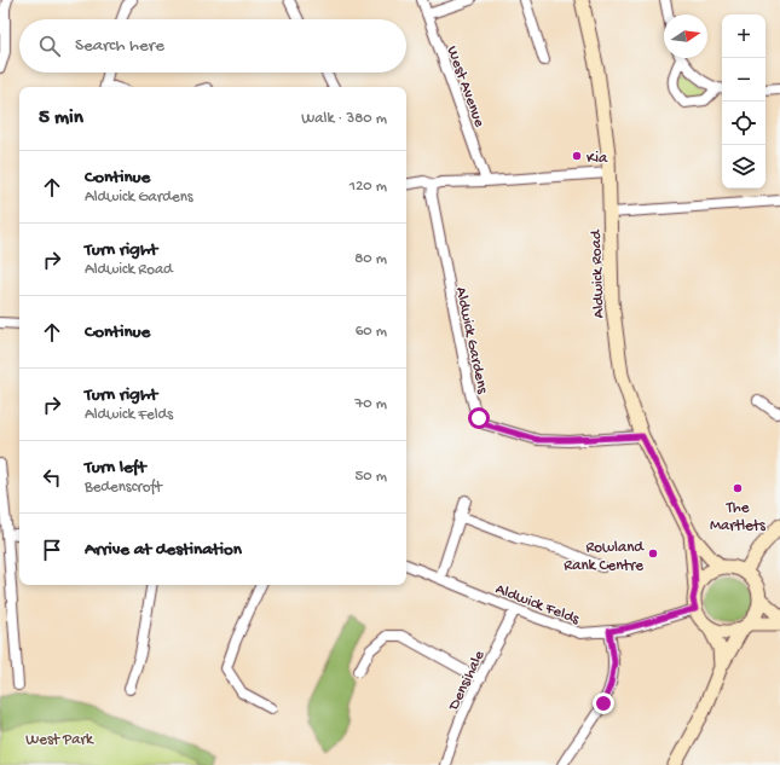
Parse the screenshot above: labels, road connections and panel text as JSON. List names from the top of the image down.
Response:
{
  "streets": {
    "main road": ["Aldwick Road"],
    "street": [
      "West Avenue",
      "Aldwick Gardens",
      "Aldwick Felds",
      "Densihale"
    ]
  },
  "crossings": [
    ["Aldwick Road", "Aldwick Gardens"],
    ["Aldwick Felds", "Densihale"]
  ],
  "parks": ["West Park"],
  "places": ["Kia", "The Martlets", "Rowland Rank Centre"],
  "north": "right",
  "page": {
    "map_buttons": ["+", "−"],
    "search": "Search here",
    "heading": ["5 min", "Walk · 380 m"],
    "list": [
      ["Continue", "Aldwick Gardens", "120 m"],
      ["Turn right", "Aldwick Road", "80 m"],
      ["Continue", "60 m"],
      ["Turn right", "Aldwick Felds", "70 m"],
      ["Turn left", "Bedenscroft", "50 m"],
      "Arrive at destination"
    ]
  }
}
